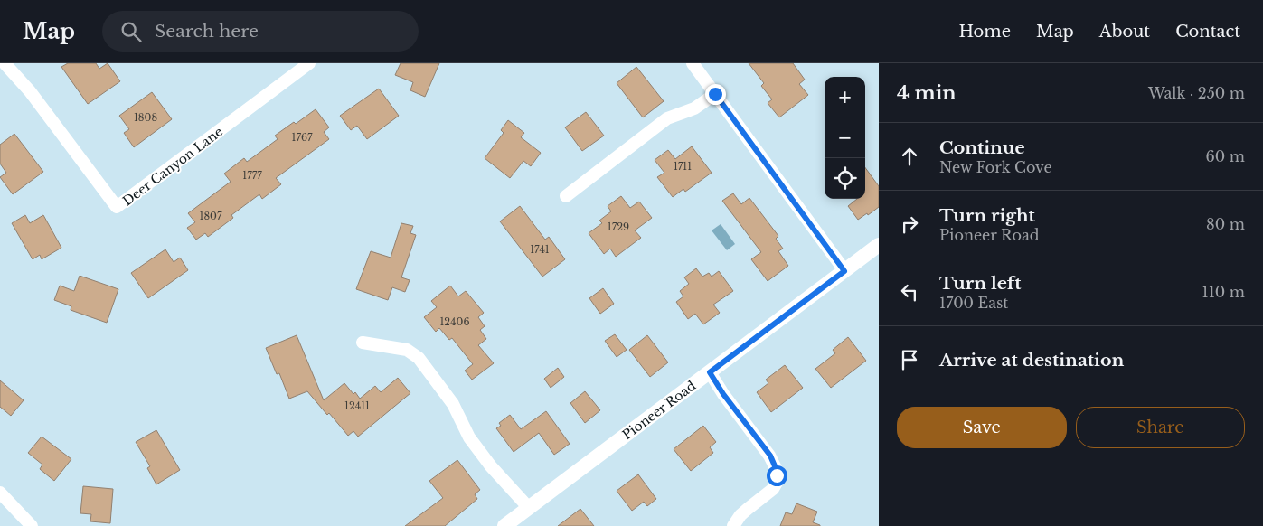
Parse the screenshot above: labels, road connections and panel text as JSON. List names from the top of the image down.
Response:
{
  "streets": {
    "street": ["Deer Canyon Lane", "Pioneer Road"]
  },
  "house_numbers": [
    "1808",
    "1767",
    "1711",
    "1777",
    "1807",
    "1729",
    "1741",
    "12406",
    "12411"
  ],
  "page": {
    "header": "Map",
    "search": "Search here",
    "nav": [
      "Home",
      "Map",
      "About",
      "Contact"
    ],
    "heading": ["4 min", "Walk · 250 m"],
    "map_buttons": ["+", "−"],
    "list": [
      ["Continue", "New Fork Cove", "60 m"],
      ["Turn right", "Pioneer Road", "80 m"],
      ["Turn left", "1700 East", "110 m"],
      "Arrive at destination"
    ],
    "buttons": ["Save", "Share"]
  }
}
